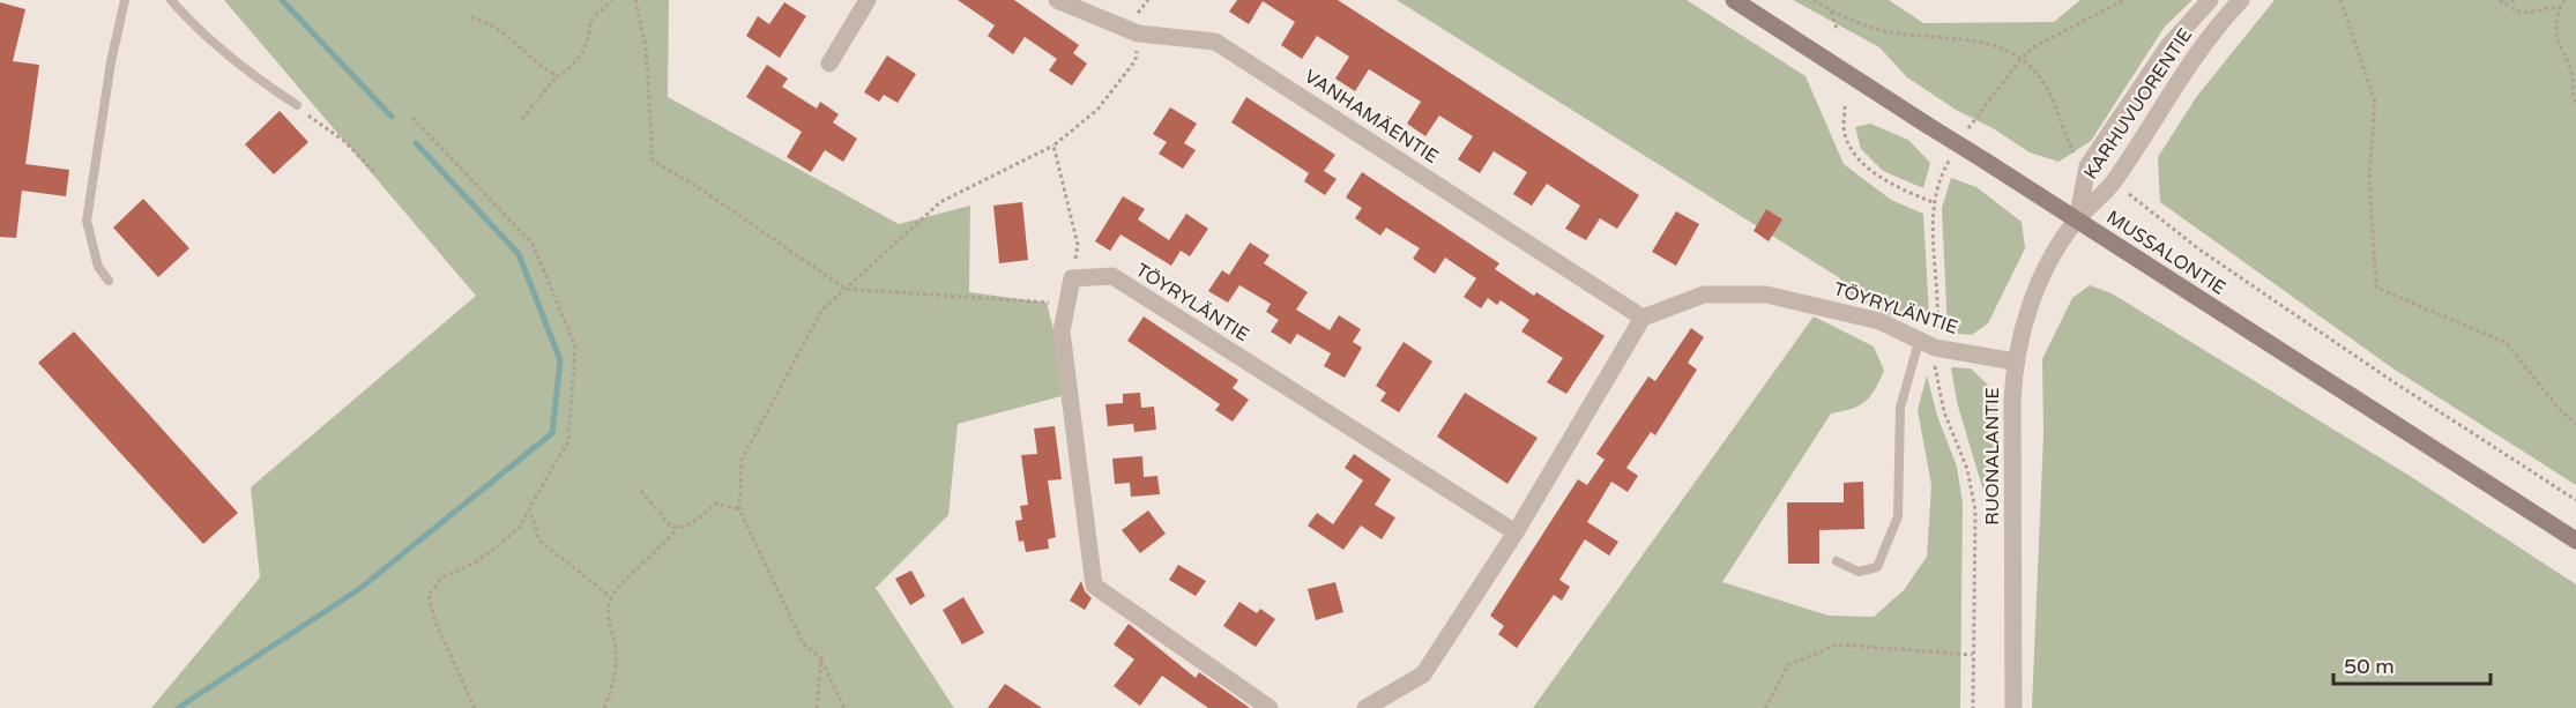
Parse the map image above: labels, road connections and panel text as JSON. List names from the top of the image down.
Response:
{
  "streets": {
    "main road": ["MUSSALONTIE"],
    "street": [
      "KARHUVUORENTIE",
      "VANHAMÄENTIE",
      "TÖYRYLÄNTIE",
      "RUONALANTIE"
    ]
  },
  "crossings": [
    ["KARHUVUORENTIE", "MUSSALONTIE"],
    ["KARHUVUORENTIE", "RUONALANTIE"],
    ["VANHAMÄENTIE", "TÖYRYLÄNTIE"],
    ["MUSSALONTIE", "RUONALANTIE"],
    ["TÖYRYLÄNTIE", "RUONALANTIE"]
  ],
  "scale_bar": "50 m"
}
